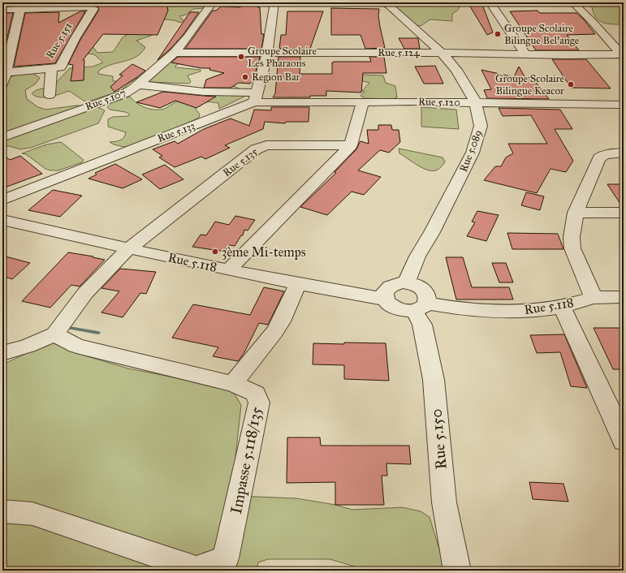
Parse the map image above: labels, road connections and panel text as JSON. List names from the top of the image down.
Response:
{
  "streets": {
    "street": [
      "Rue 5.151",
      "Rue 5.124",
      "Rue 5.107",
      "Rue 5.120",
      "Rue 5.133",
      "Rue 5.089",
      "Rue 5.135",
      "Rue 5.118",
      "Rue 5.150",
      "Impasse 5.118/135"
    ]
  },
  "crossings": [
    ["Rue 5.124", "Rue 5.107"],
    ["Rue 5.124", "Rue 5.089"],
    ["Rue 5.107", "Rue 5.120"],
    ["Rue 5.120", "Rue 5.133"],
    ["Rue 5.120", "Rue 5.089"],
    ["Rue 5.089", "Rue 5.118"],
    ["Rue 5.089", "Rue 5.150"],
    ["Rue 5.135", "Rue 5.118"],
    ["Rue 5.118", "Rue 5.150"]
  ],
  "places": [
    "Groupe Scolaire Bilingue Bel'ange",
    "Groupe Scolaire Les Pharaons",
    "Region Bar",
    "Groupe Scolaire Bilingue Keacor",
    "3ème Mi-temps"
  ]
}
